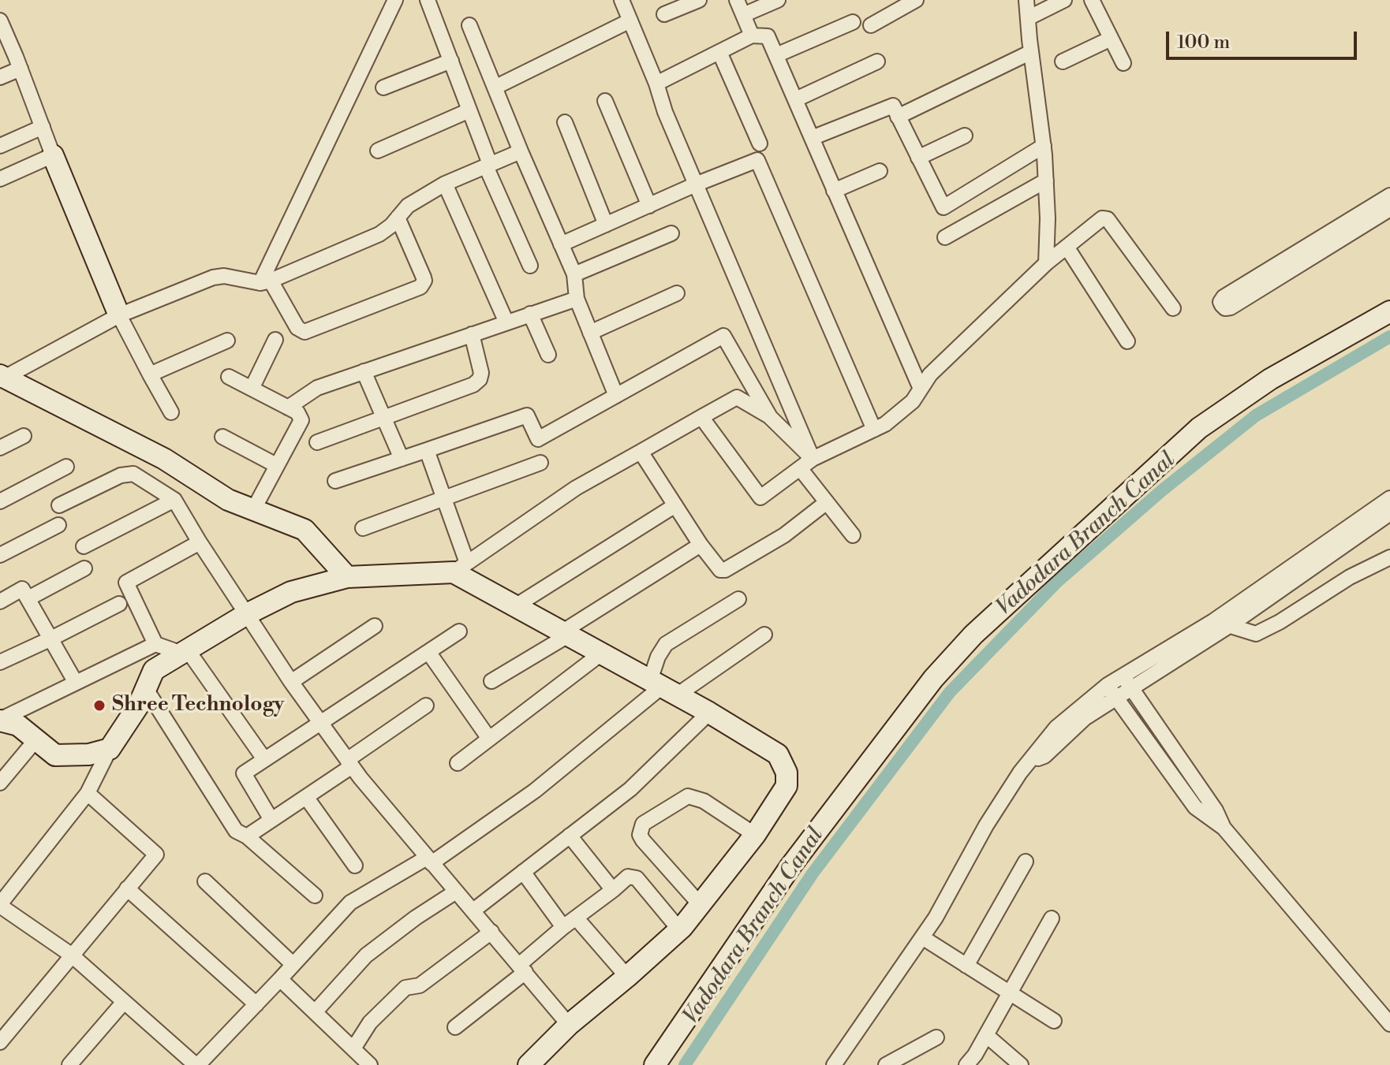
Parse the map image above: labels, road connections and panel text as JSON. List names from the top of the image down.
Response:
{
  "water": ["Vadodara Branch Canal"],
  "places": ["Shree Technology"],
  "scale_bar": "100 m"
}
